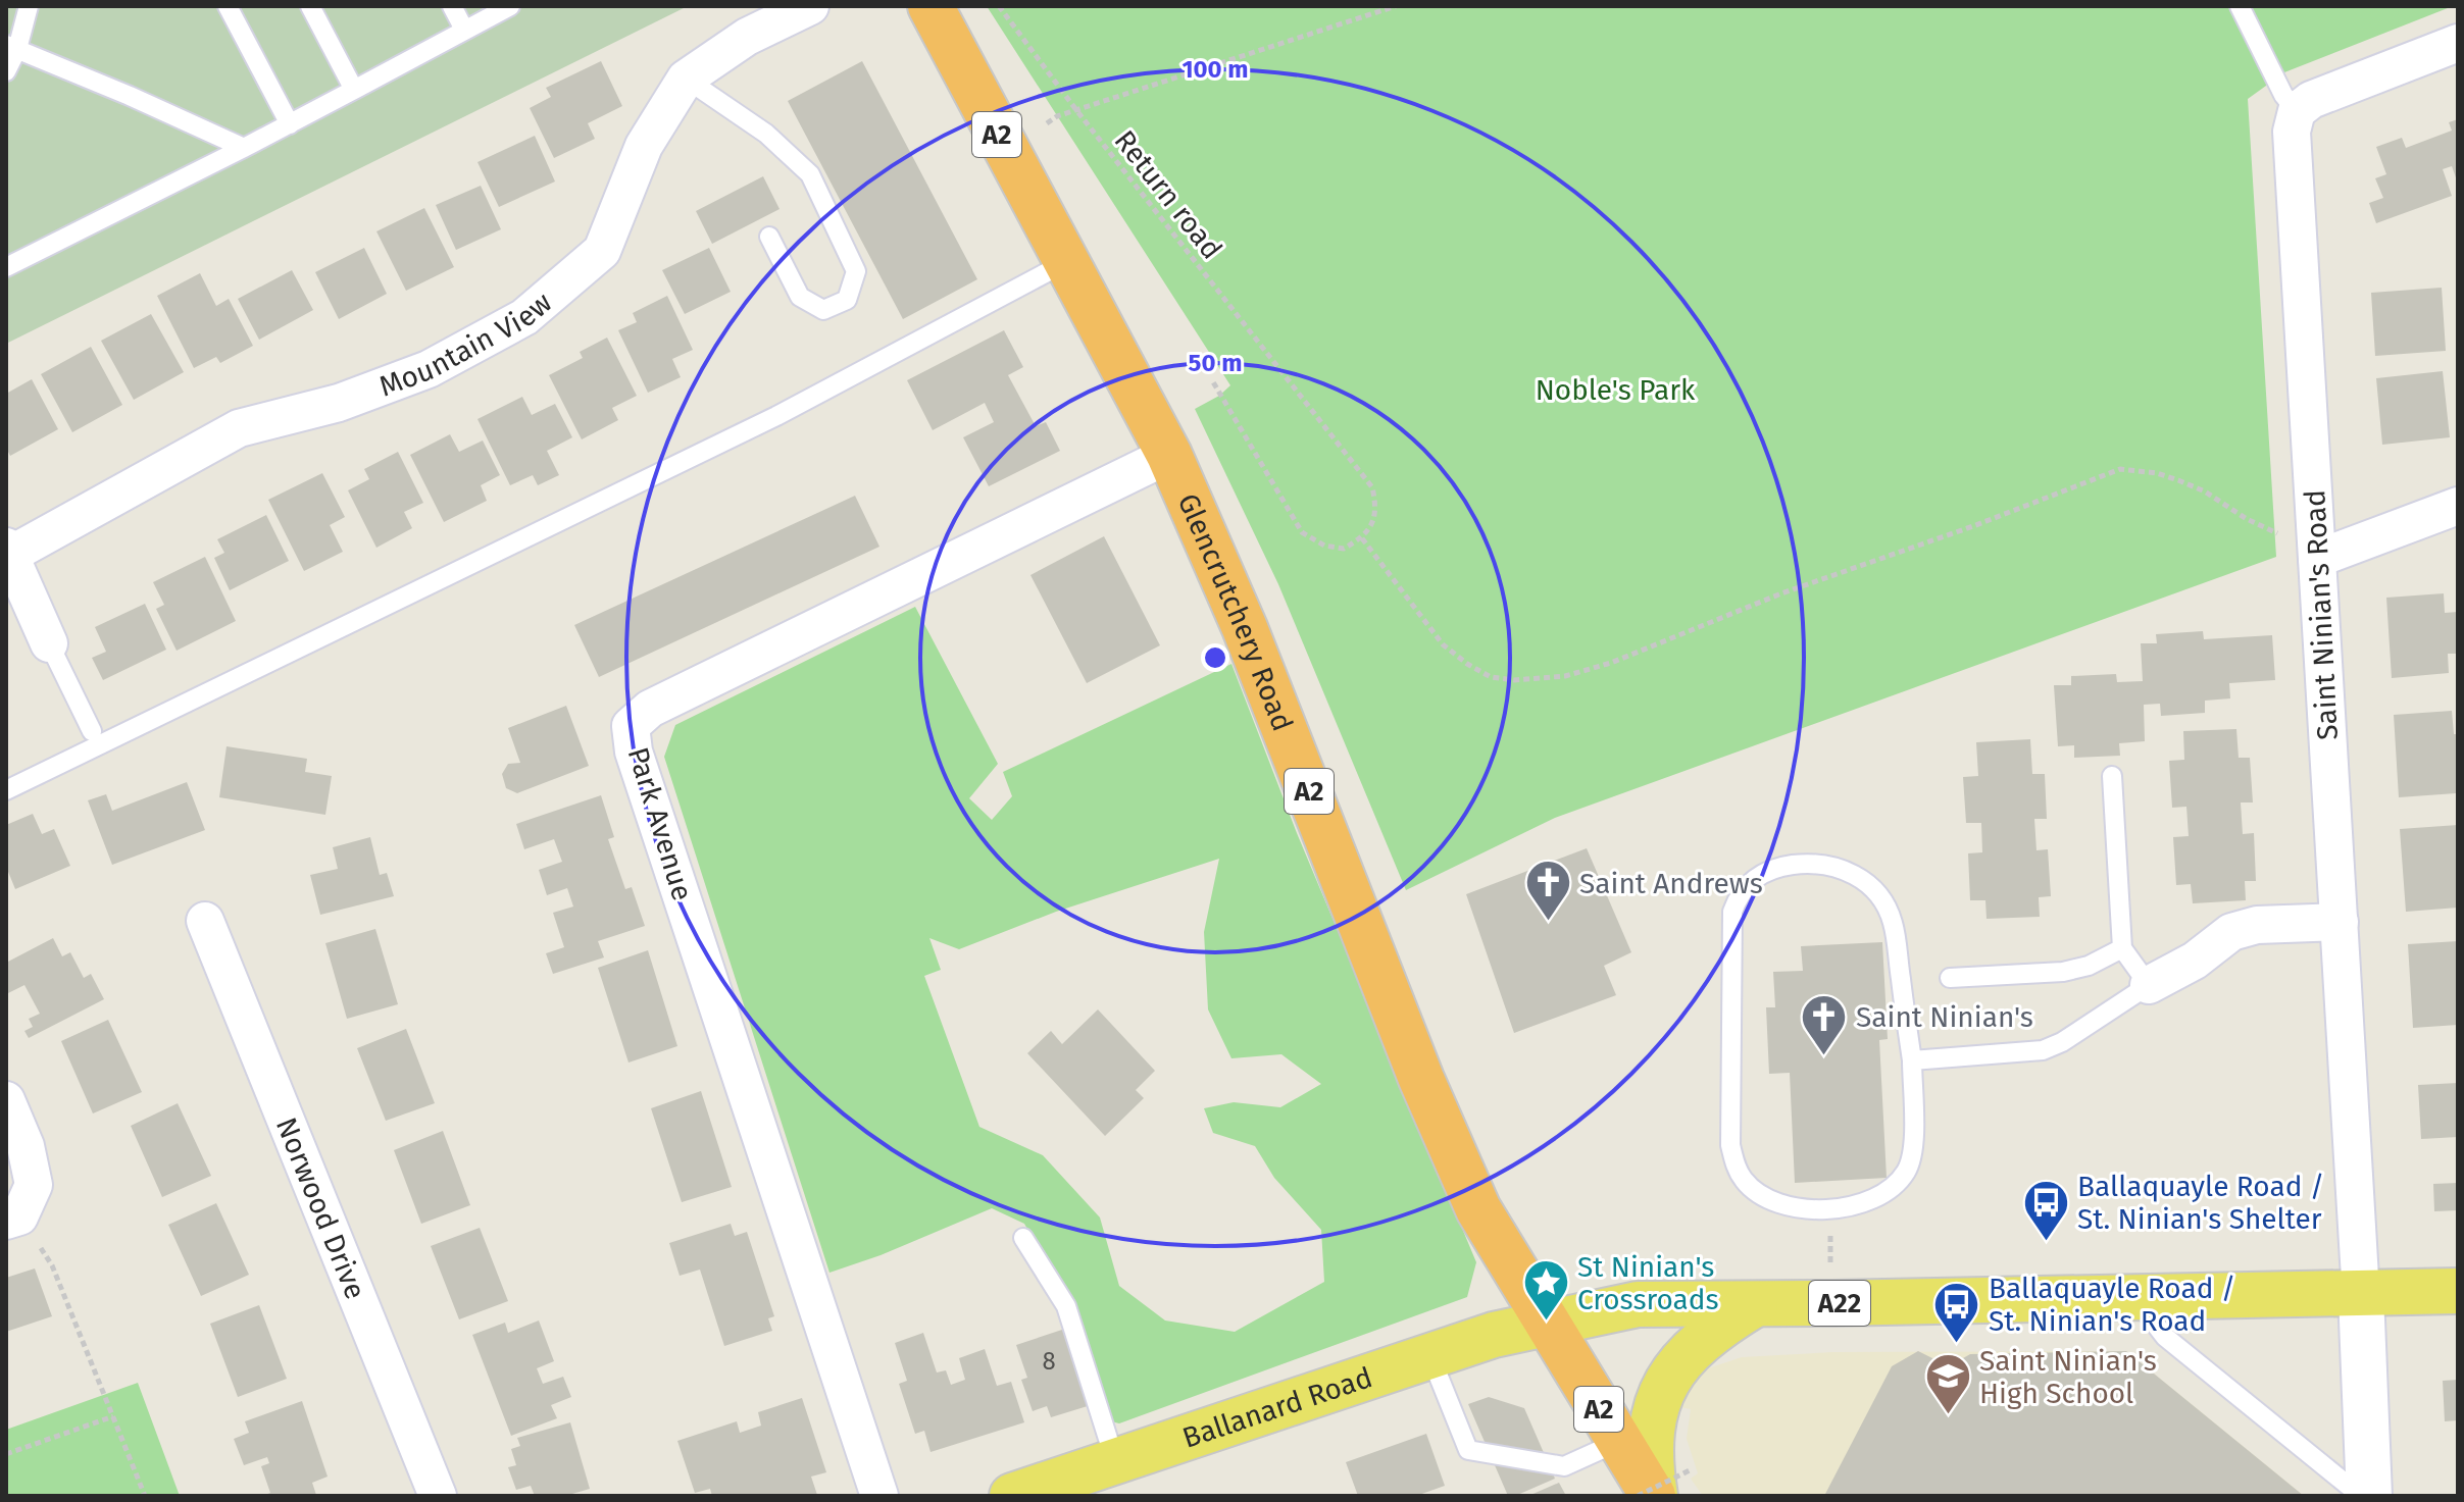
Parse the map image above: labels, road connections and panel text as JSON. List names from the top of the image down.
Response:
{
  "streets": {
    "highway": ["A2", "Glencrutchery Road"],
    "main road": ["A22", "Ballanard Road"],
    "street": [
      "Mountain View",
      "Saint Ninian's Road",
      "Park Avenue",
      "Norwood Drive"
    ],
    "path": ["Return road"]
  },
  "crossings": [
    ["A2", "Glencrutchery Road"],
    ["A2", "A22"],
    ["A2", "Ballanard Road"],
    ["Glencrutchery Road", "Park Avenue"],
    ["Glencrutchery Road", "A22"],
    ["Glencrutchery Road", "Ballanard Road"],
    ["Saint Ninian's Road", "A22"],
    ["A22", "Ballanard Road"]
  ],
  "parks": ["Noble's Park"],
  "places": {
    "church": ["Saint Andrews", "Saint Ninian's"],
    "bus stop": ["Ballaquayle Road / St. Ninian's Shelter", "Ballaquayle Road / St. Ninian's Road"],
    "place": ["St Ninian's Crossroads"],
    "school or university": ["Saint Ninian's High School"]
  },
  "house_numbers": ["8"],
  "rings": ["100 m", "50 m"]
}
